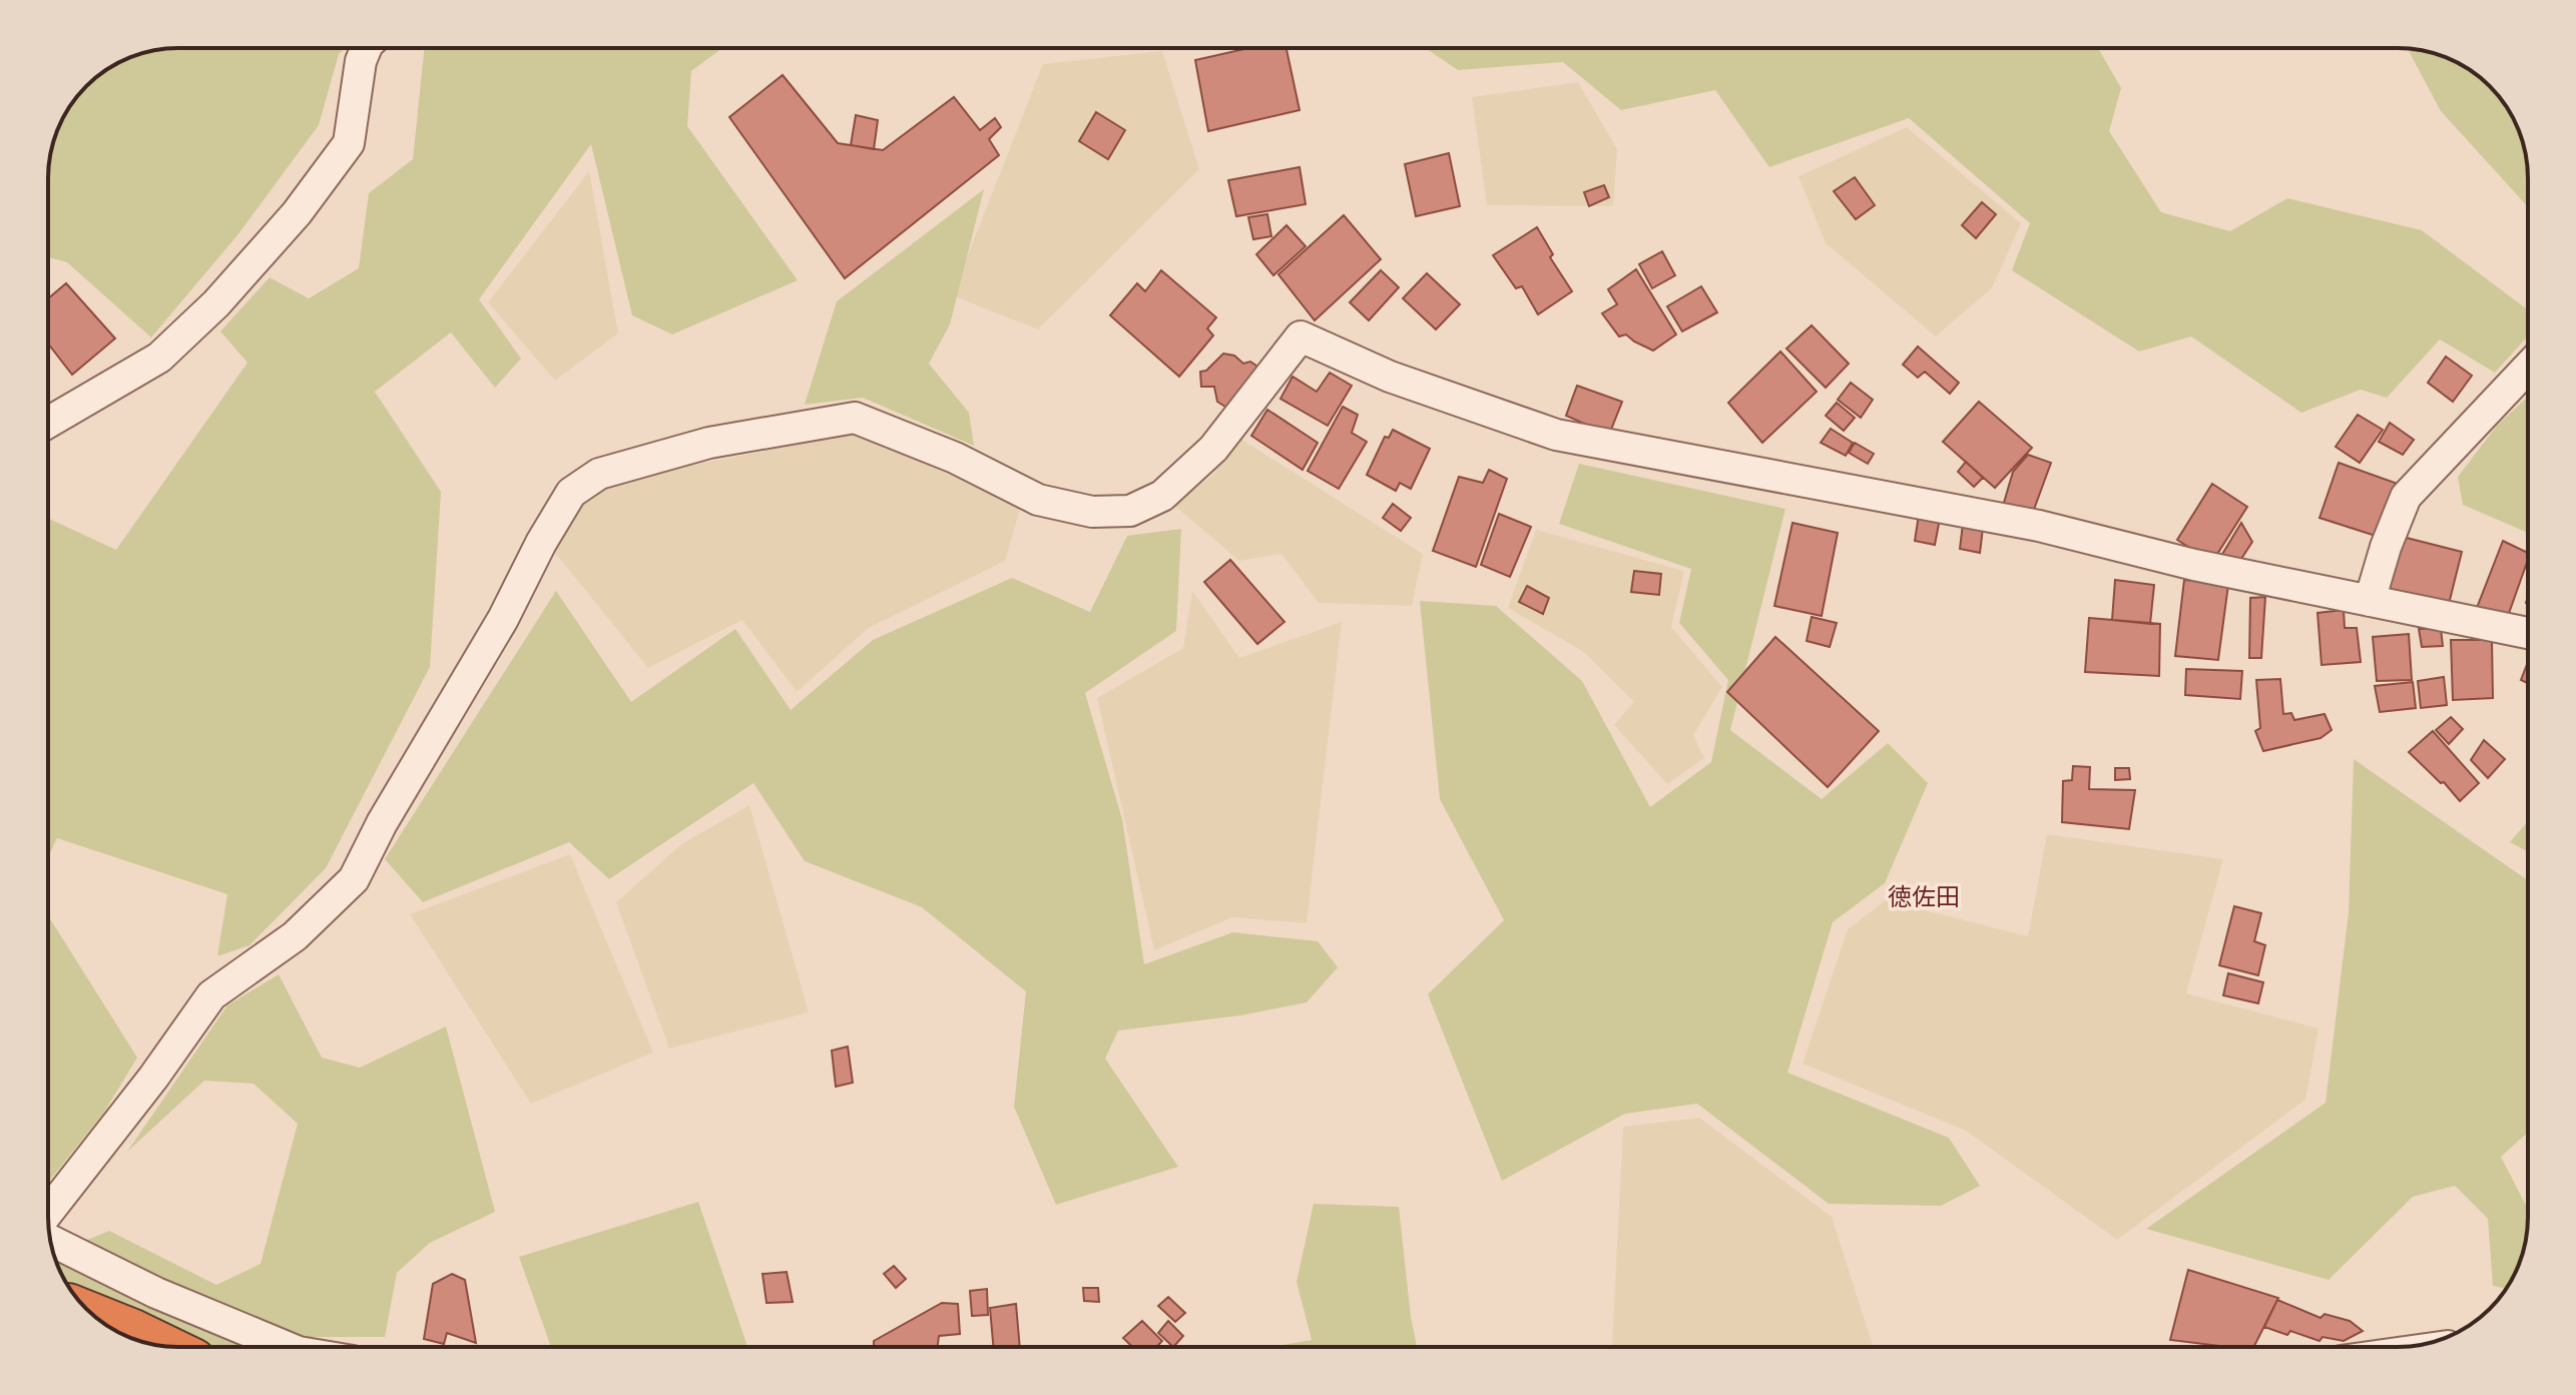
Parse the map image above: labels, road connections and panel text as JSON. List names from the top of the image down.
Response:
{
  "districts": ["徳佐田"]
}
